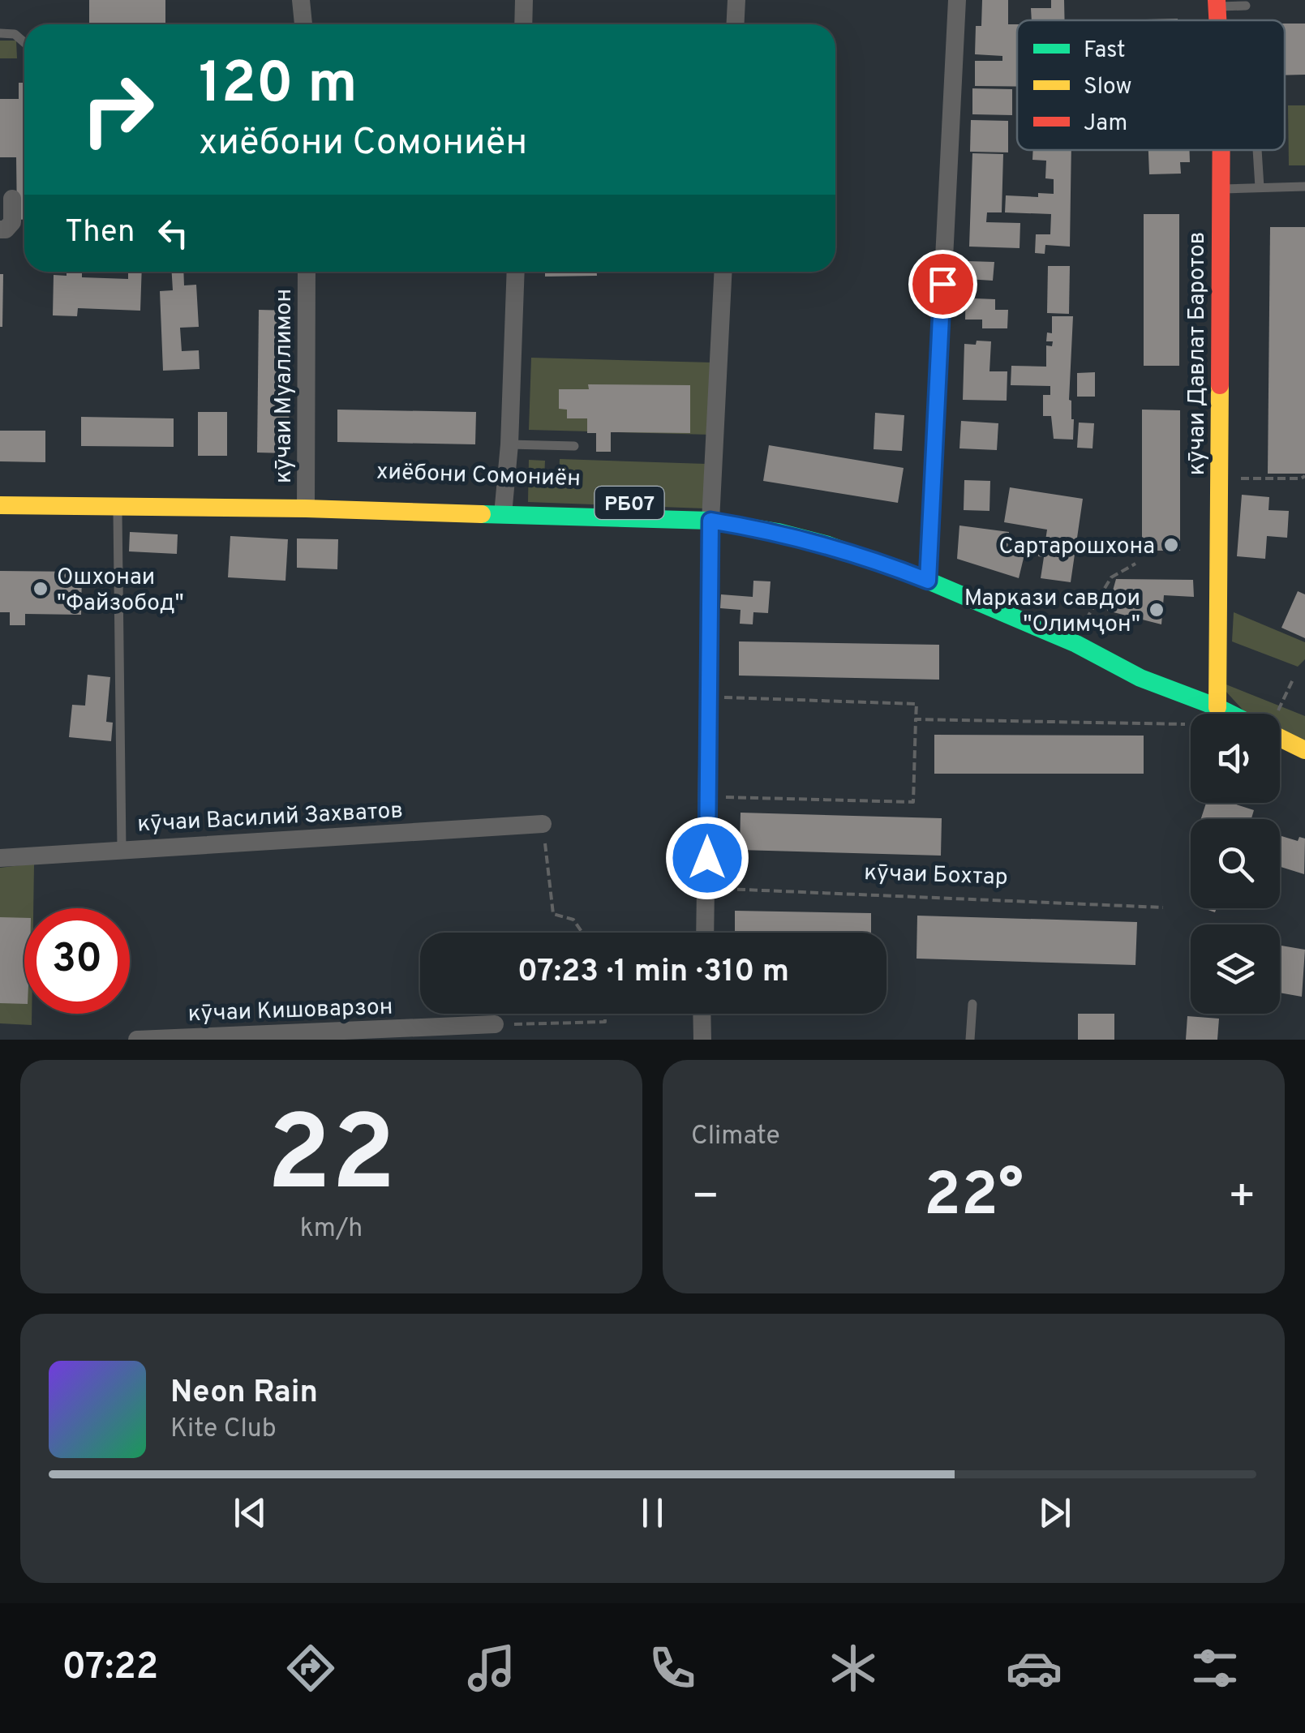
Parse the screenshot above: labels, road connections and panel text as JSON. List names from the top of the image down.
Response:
{
  "streets": {
    "main road": ["кӯчаи Давлат Баротов", "хиёбони Сомониён", "РБ07"],
    "street": ["кӯчаи Муаллимон", "кӯчаи Василий Захватов", "кӯчаи Кишоварзон"],
    "path": ["кӯчаи Бохтар"]
  },
  "crossings": [
    ["кӯчаи Давлат Баротов", "хиёбони Сомониён"],
    ["кӯчаи Давлат Баротов", "РБ07"],
    ["кӯчаи Муаллимон", "хиёбони Сомониён"],
    ["хиёбони Сомониён", "РБ07"]
  ],
  "places": ["Сартарошхона", "Ошхонаи \"Файзобод\"", "Маркази савдои \"Олимҷон\""],
  "legend": ["Fast", "Slow", "Jam"],
  "page": {
    "turn": ["120 m", "хиёбони Сомониён"],
    "then": "Then",
    "limit": "30",
    "trip": "07:23 · 1 min · 310 m",
    "tile": [
      ["22", "km/h"],
      "Climate"
    ],
    "heat": ["−", "22°", "+"],
    "song": ["Neon Rain", "Kite Club"],
    "tabs": "07:22"
  }
}
